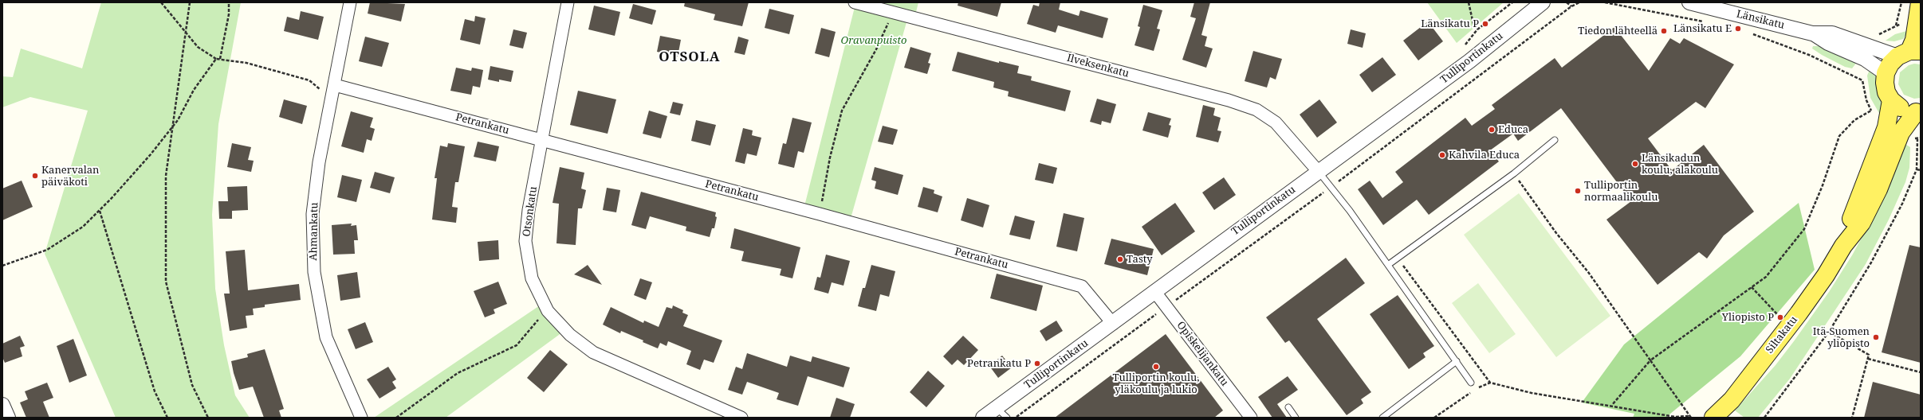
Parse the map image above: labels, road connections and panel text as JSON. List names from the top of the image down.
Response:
{
  "streets": {
    "main road": ["Siltakatu"],
    "street": [
      "Länsikatu",
      "Tulliportinkatu",
      "Ilveksenkatu",
      "Petrankatu",
      "Otsonkatu",
      "Ahmankatu",
      "Opiskelijankatu"
    ]
  },
  "crossings": [
    ["Tulliportinkatu", "Ilveksenkatu"],
    ["Tulliportinkatu", "Petrankatu"],
    ["Tulliportinkatu", "Opiskelijankatu"],
    ["Petrankatu", "Otsonkatu"],
    ["Petrankatu", "Ahmankatu"]
  ],
  "districts": ["OTSOLA"],
  "parks": ["Oravanpuisto"],
  "places": [
    "Länsikatu P",
    "Länsikatu E",
    "Tiedon lähteellä",
    "Educa",
    "Kahvila Educa",
    "Länsikadun koulu, alakoulu",
    "Kanervalan päiväkoti",
    "Tulliportin normaalikoulu",
    "Tasty",
    "Yliopisto P",
    "Itä-Suomen yliopisto",
    "Petrankatu P",
    "Tulliportin koulu, yläkoulu ja lukio"
  ]
}
